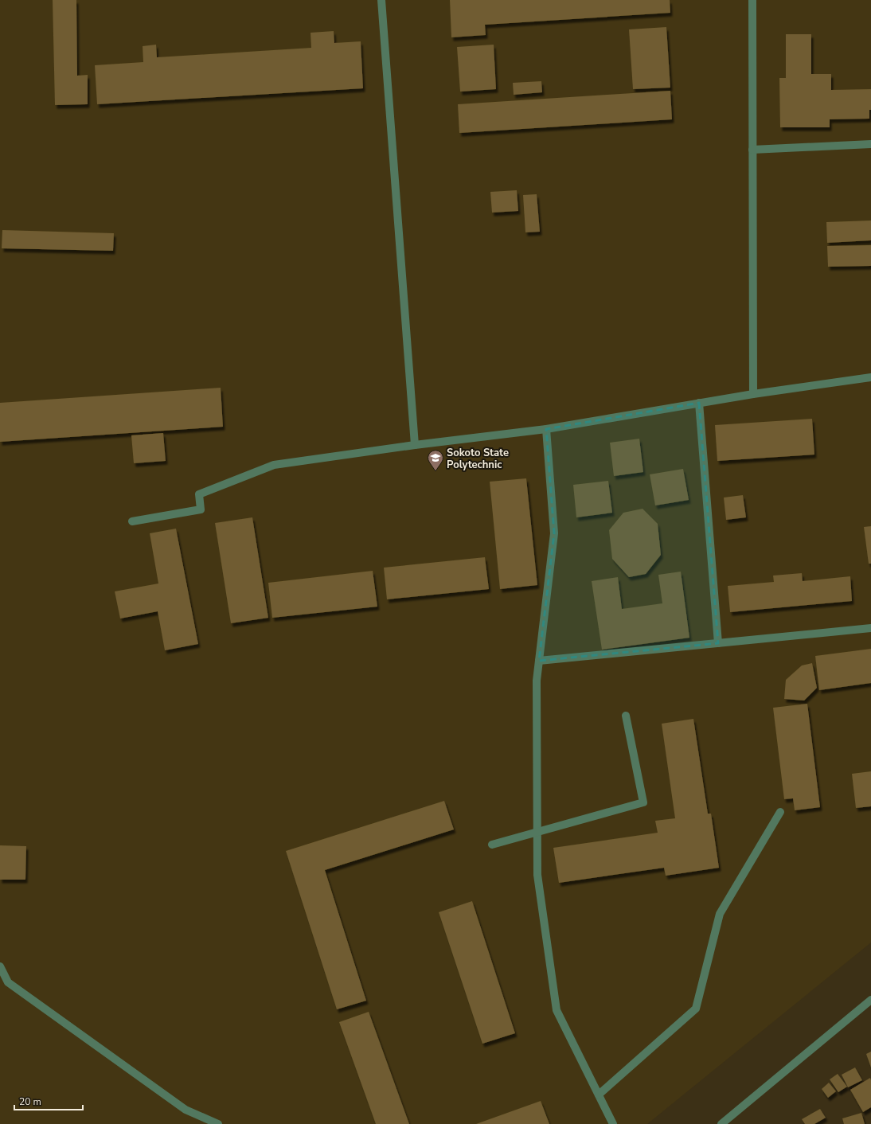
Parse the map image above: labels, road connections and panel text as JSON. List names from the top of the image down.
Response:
{
  "places": {
    "school or university": ["Sokoto State Polytechnic"]
  },
  "scale_bar": "20 m"
}
